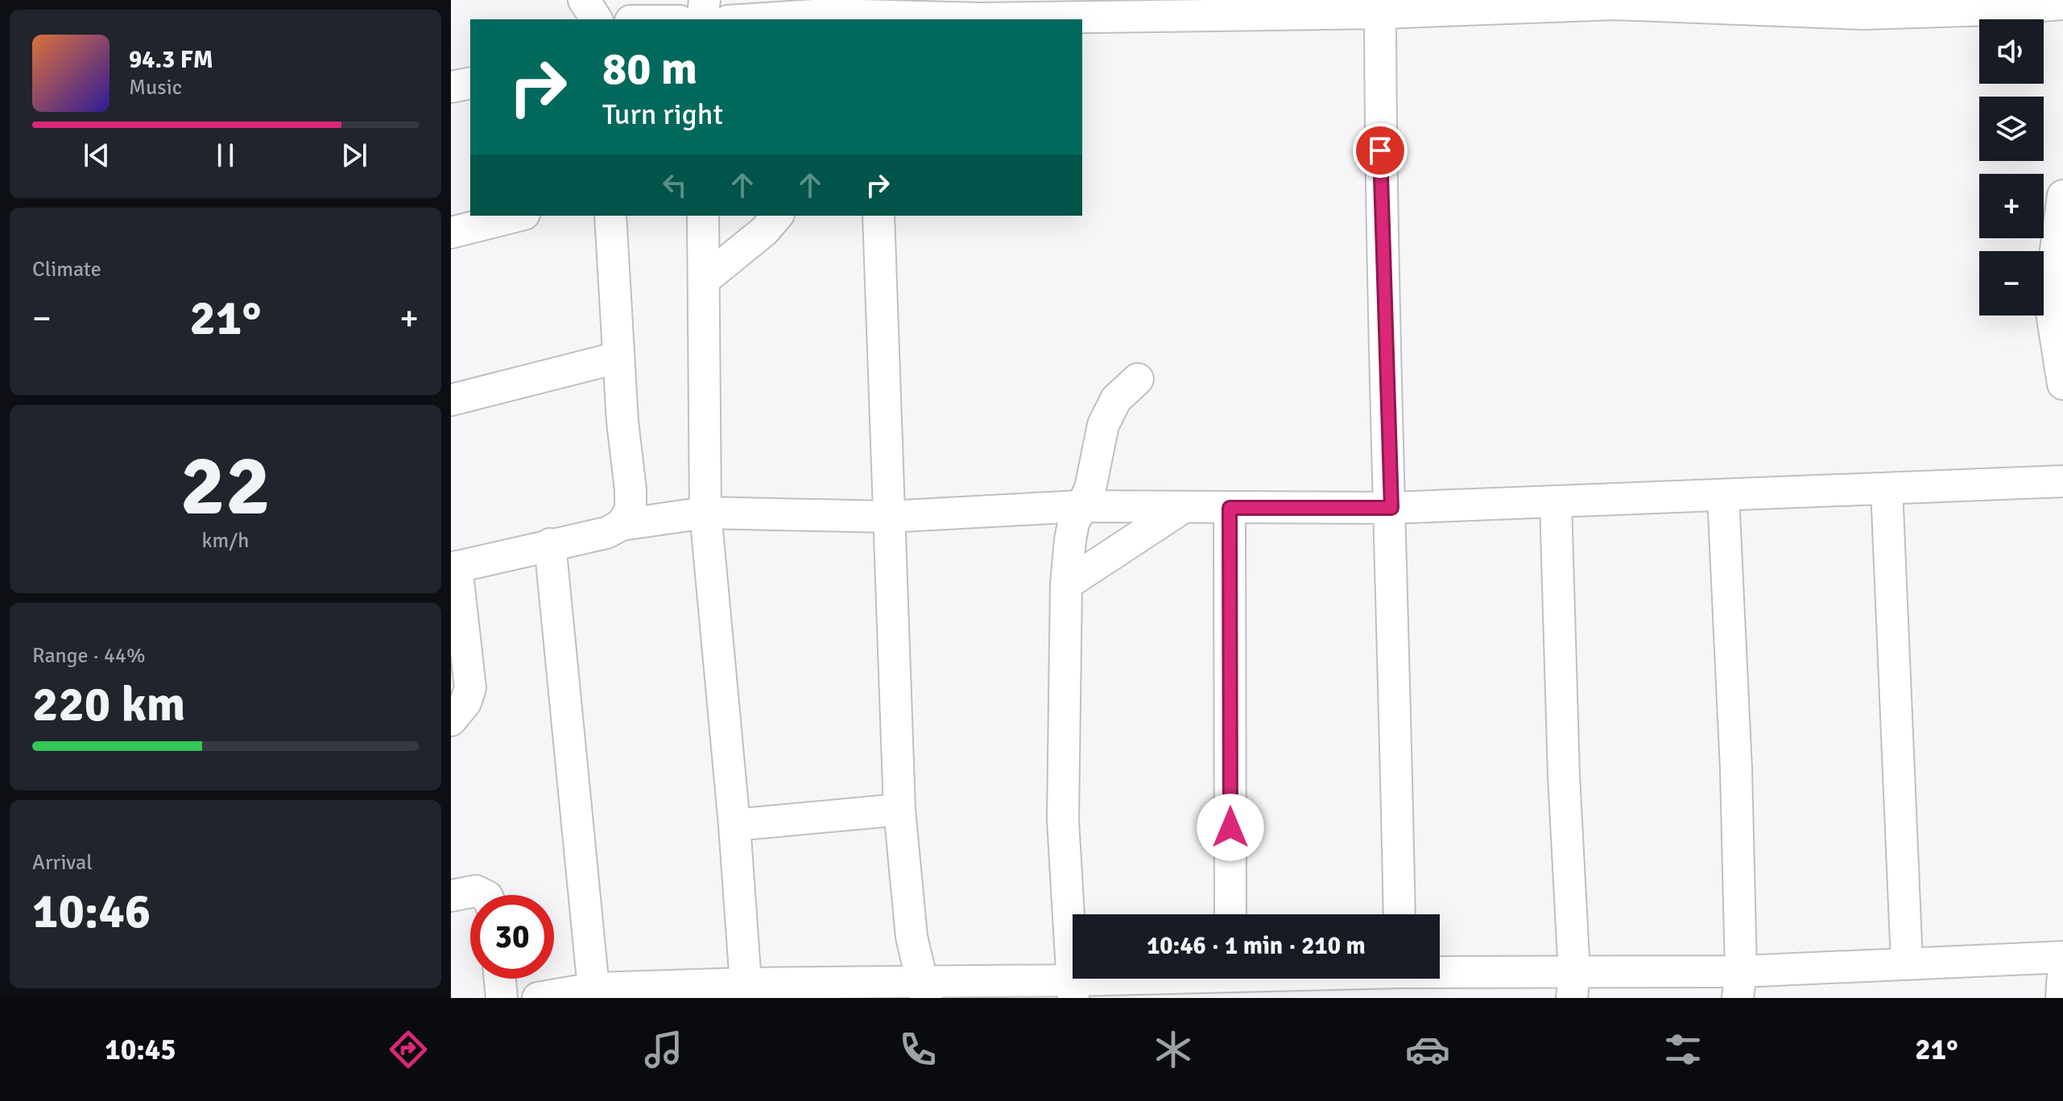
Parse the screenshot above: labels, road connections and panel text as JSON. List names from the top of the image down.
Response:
{
  "page": {
    "map_buttons": ["+", "−"],
    "turn": ["80 m", "Turn right"],
    "song": ["94.3 FM", "Music"],
    "tile": [
      "Climate",
      ["22", "km/h"],
      ["Range · 44%", "220 km"],
      ["Arrival", "10:46"]
    ],
    "heat": ["−", "21°", "+"],
    "limit": "30",
    "trip": "10:46 · 1 min · 210 m",
    "tabs": ["10:45", "21°"]
  }
}
